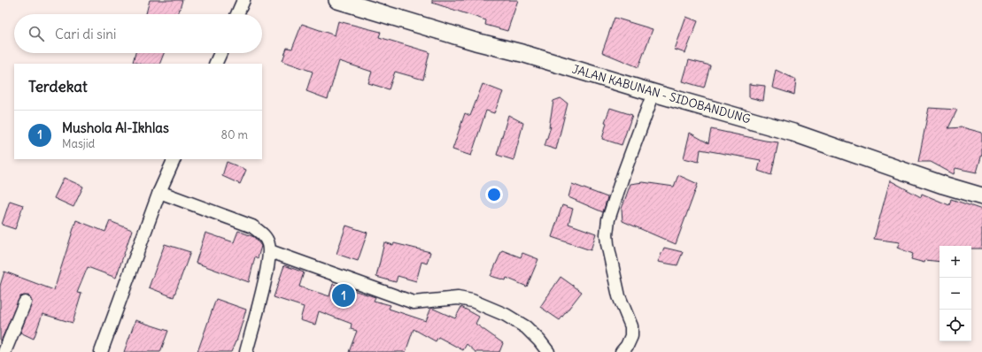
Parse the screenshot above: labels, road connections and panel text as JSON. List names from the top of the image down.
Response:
{
  "streets": {
    "street": ["JALAN KABUNAN - SIDOBANDUNG"]
  },
  "page": {
    "search": "Cari di sini",
    "heading": "Terdekat",
    "list": [
      {
        "mark": "1",
        "name": "Mushola Al-Ikhlas",
        "note": "Masjid",
        "value": "80 m"
      }
    ],
    "map_buttons": ["+", "−"],
    "pins": "1"
  }
}
